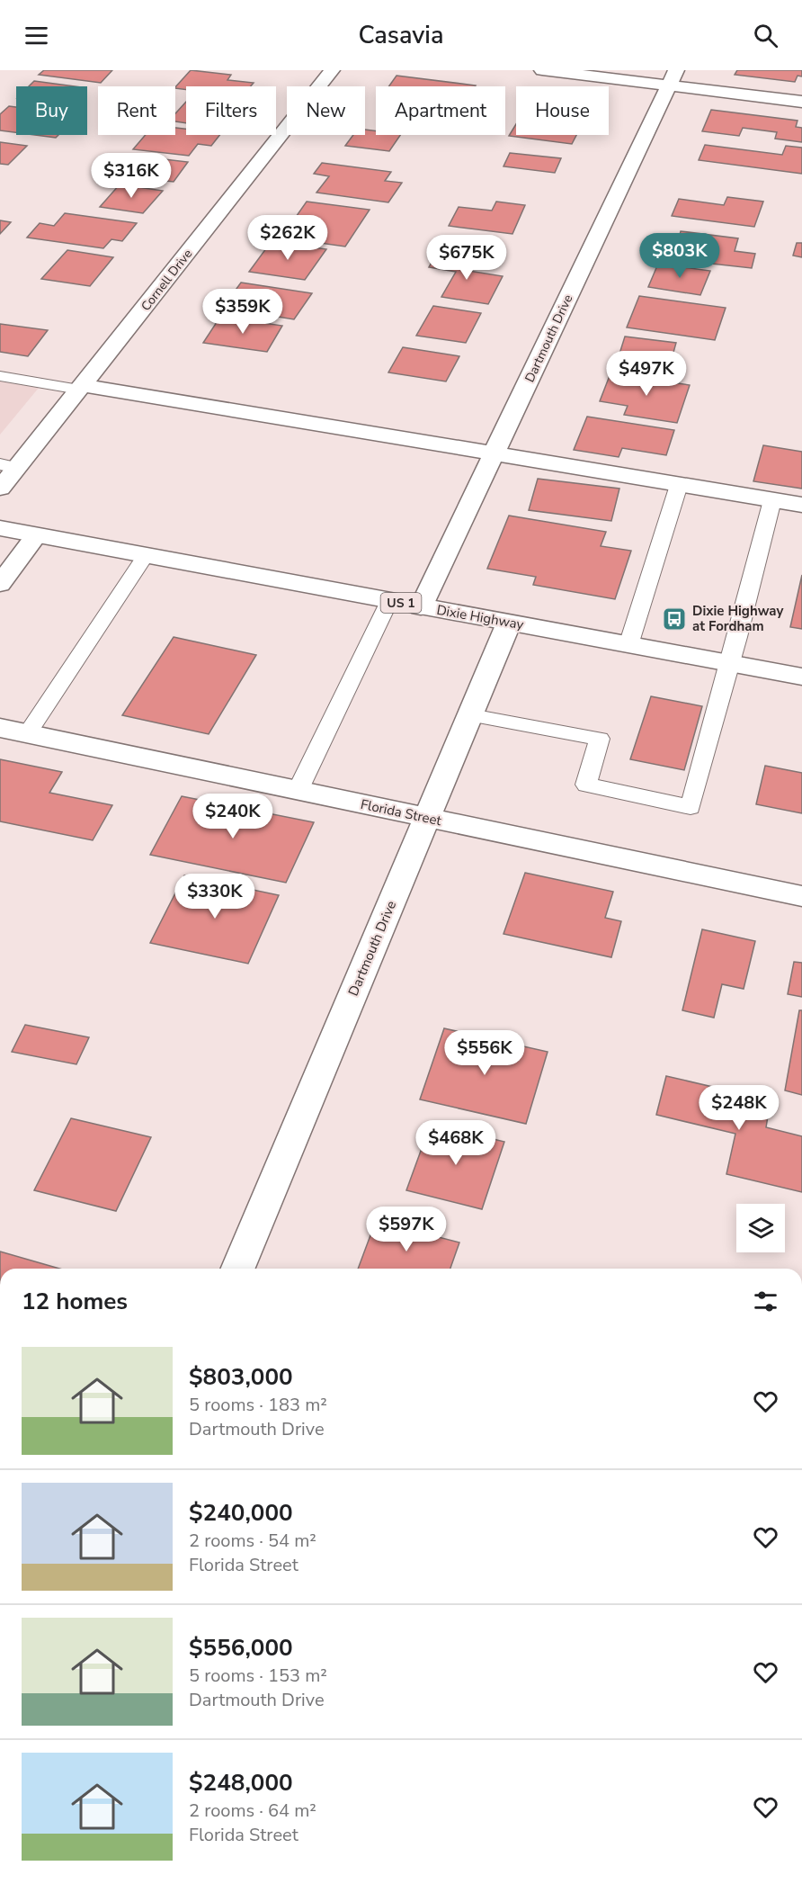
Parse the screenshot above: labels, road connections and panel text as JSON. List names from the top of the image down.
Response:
{
  "streets": {
    "street": [
      "Cornell Drive",
      "Dartmouth Drive",
      "US 1",
      "Dixie Highway",
      "Florida Street"
    ]
  },
  "crossings": [
    ["Dartmouth Drive", "Dixie Highway"],
    ["Dartmouth Drive", "Florida Street"]
  ],
  "places": {
    "bus stop": ["Dixie Highway at Fordham"]
  },
  "page": {
    "header": "Casavia",
    "chip": [
      "Buy",
      "Rent",
      "Filters",
      "New",
      "Apartment",
      "House"
    ],
    "price": [
      "$316K",
      "$262K",
      "$803K",
      "$675K",
      "$359K",
      "$497K",
      "$240K",
      "$330K",
      "$556K",
      "$248K",
      "$468K",
      "$597K"
    ],
    "heading": "12 homes",
    "list": [
      {
        "name": "$803,000",
        "note": "5 rooms · 183 m² · Dartmouth Drive"
      },
      {
        "name": "$240,000",
        "note": "2 rooms · 54 m² · Florida Street"
      },
      {
        "name": "$556,000",
        "note": "5 rooms · 153 m² · Dartmouth Drive"
      },
      {
        "name": "$248,000",
        "note": "2 rooms · 64 m² · Florida Street"
      }
    ]
  }
}
